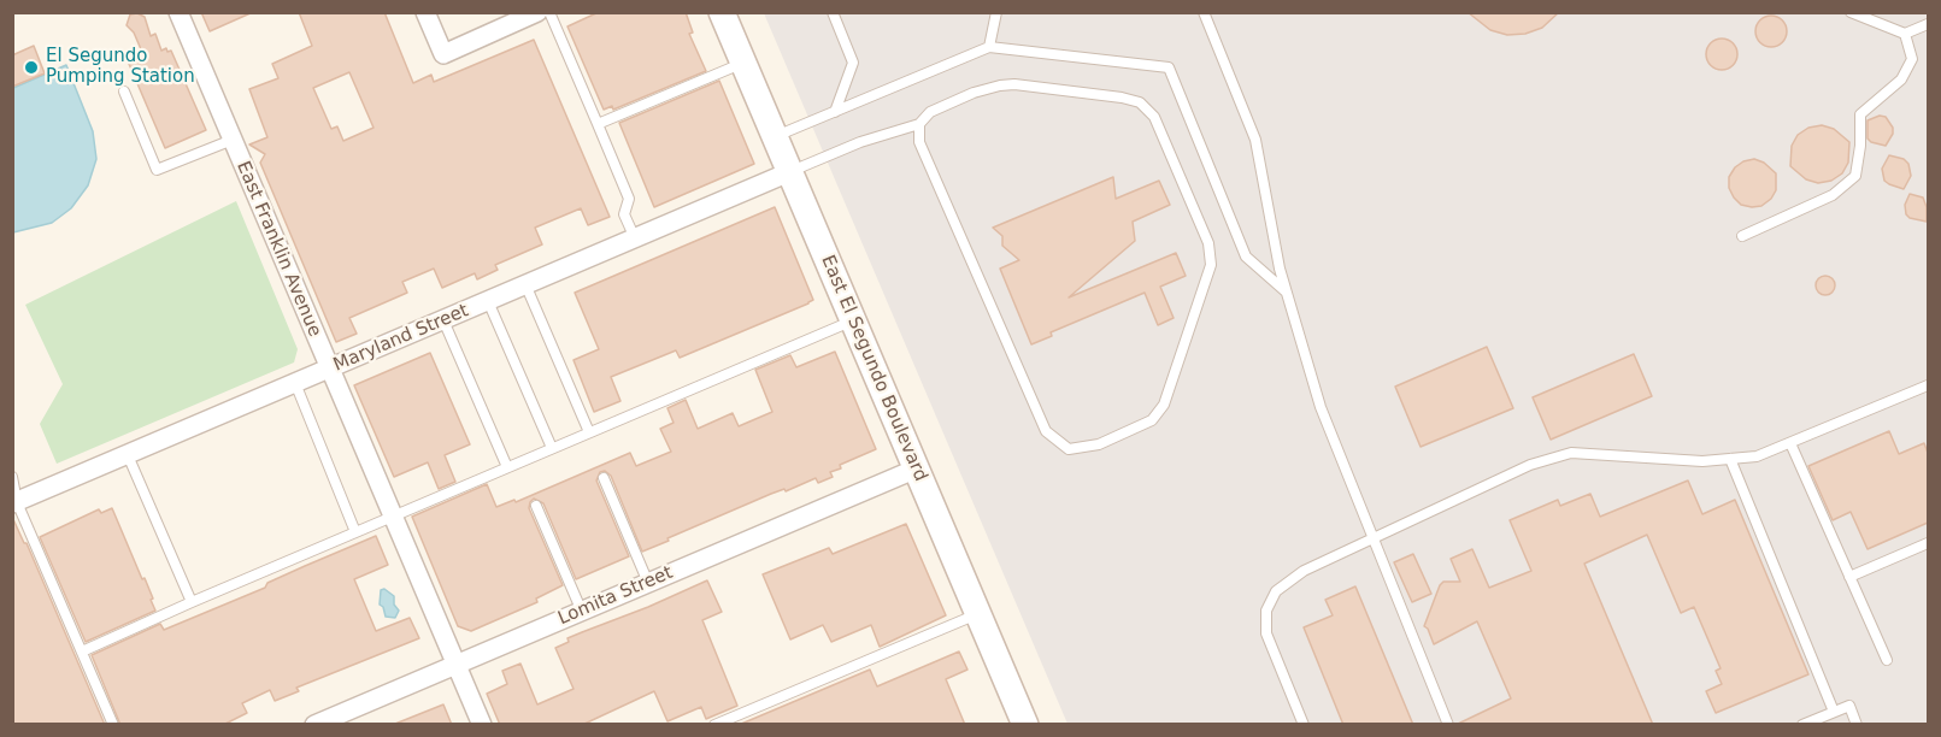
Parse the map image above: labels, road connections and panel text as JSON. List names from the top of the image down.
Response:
{
  "streets": {
    "main road": ["East El Segundo Boulevard"],
    "street": ["East Franklin Avenue", "Maryland Street", "Lomita Street"]
  },
  "crossings": [
    ["East Franklin Avenue", "Maryland Street"],
    ["East Franklin Avenue", "Lomita Street"],
    ["Maryland Street", "East El Segundo Boulevard"],
    ["East El Segundo Boulevard", "Lomita Street"]
  ],
  "places": ["El Segundo Pumping Station"]
}
